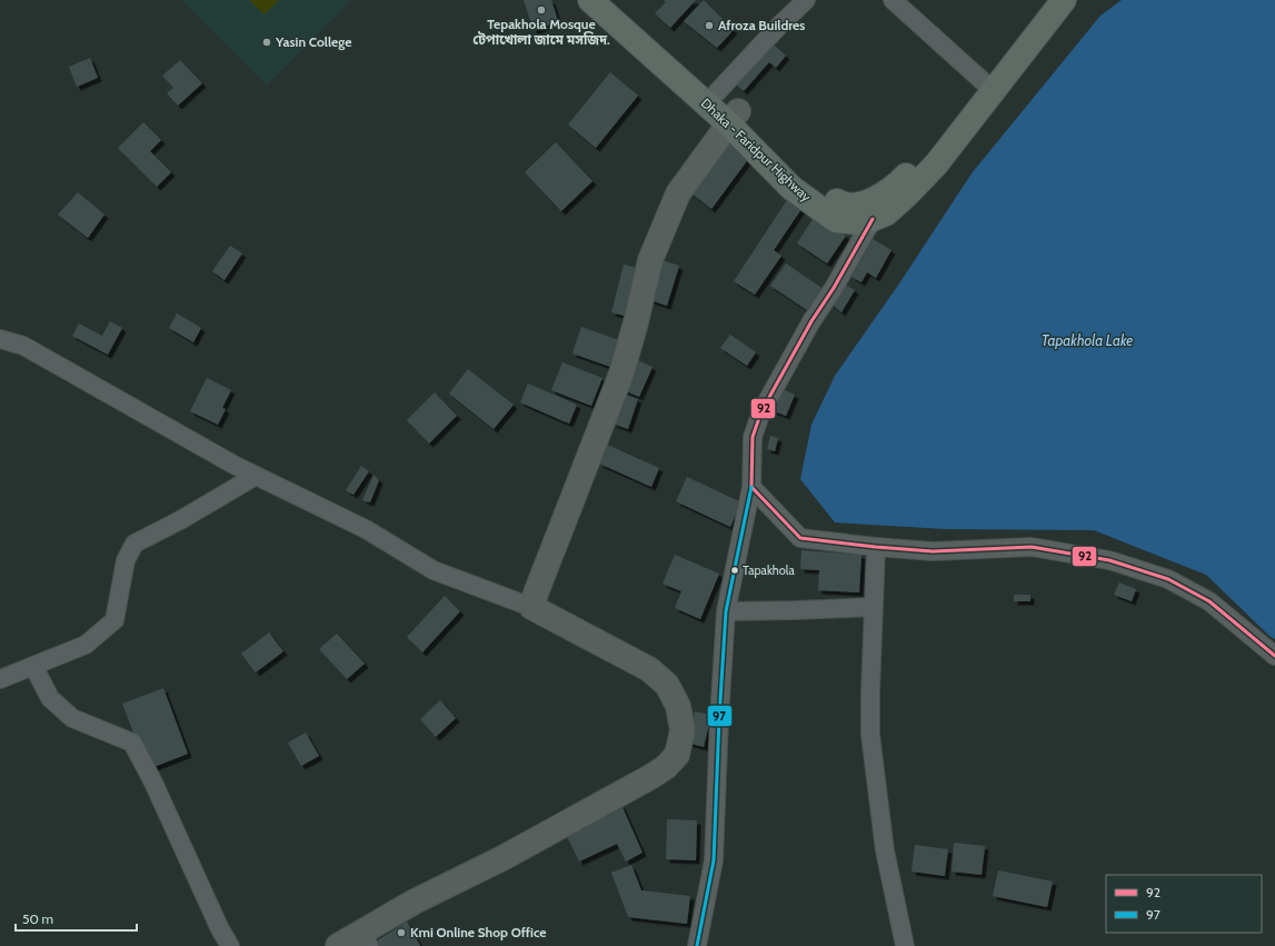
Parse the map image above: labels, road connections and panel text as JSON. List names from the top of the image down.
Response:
{
  "streets": {
    "highway": ["Dhaka - Faridpur Highway"]
  },
  "water": ["Tapakhola Lake"],
  "places": [
    "Tepakhola Mosque টেপাখোলা জামে মসজিদ.",
    "Afroza Buildres",
    "Yasin College",
    "Tapakhola",
    "Kmi Online Shop Office"
  ],
  "lines": ["transit line 92", "transit line 97"],
  "legend": ["92", "97"],
  "scale_bar": "50 m"
}
